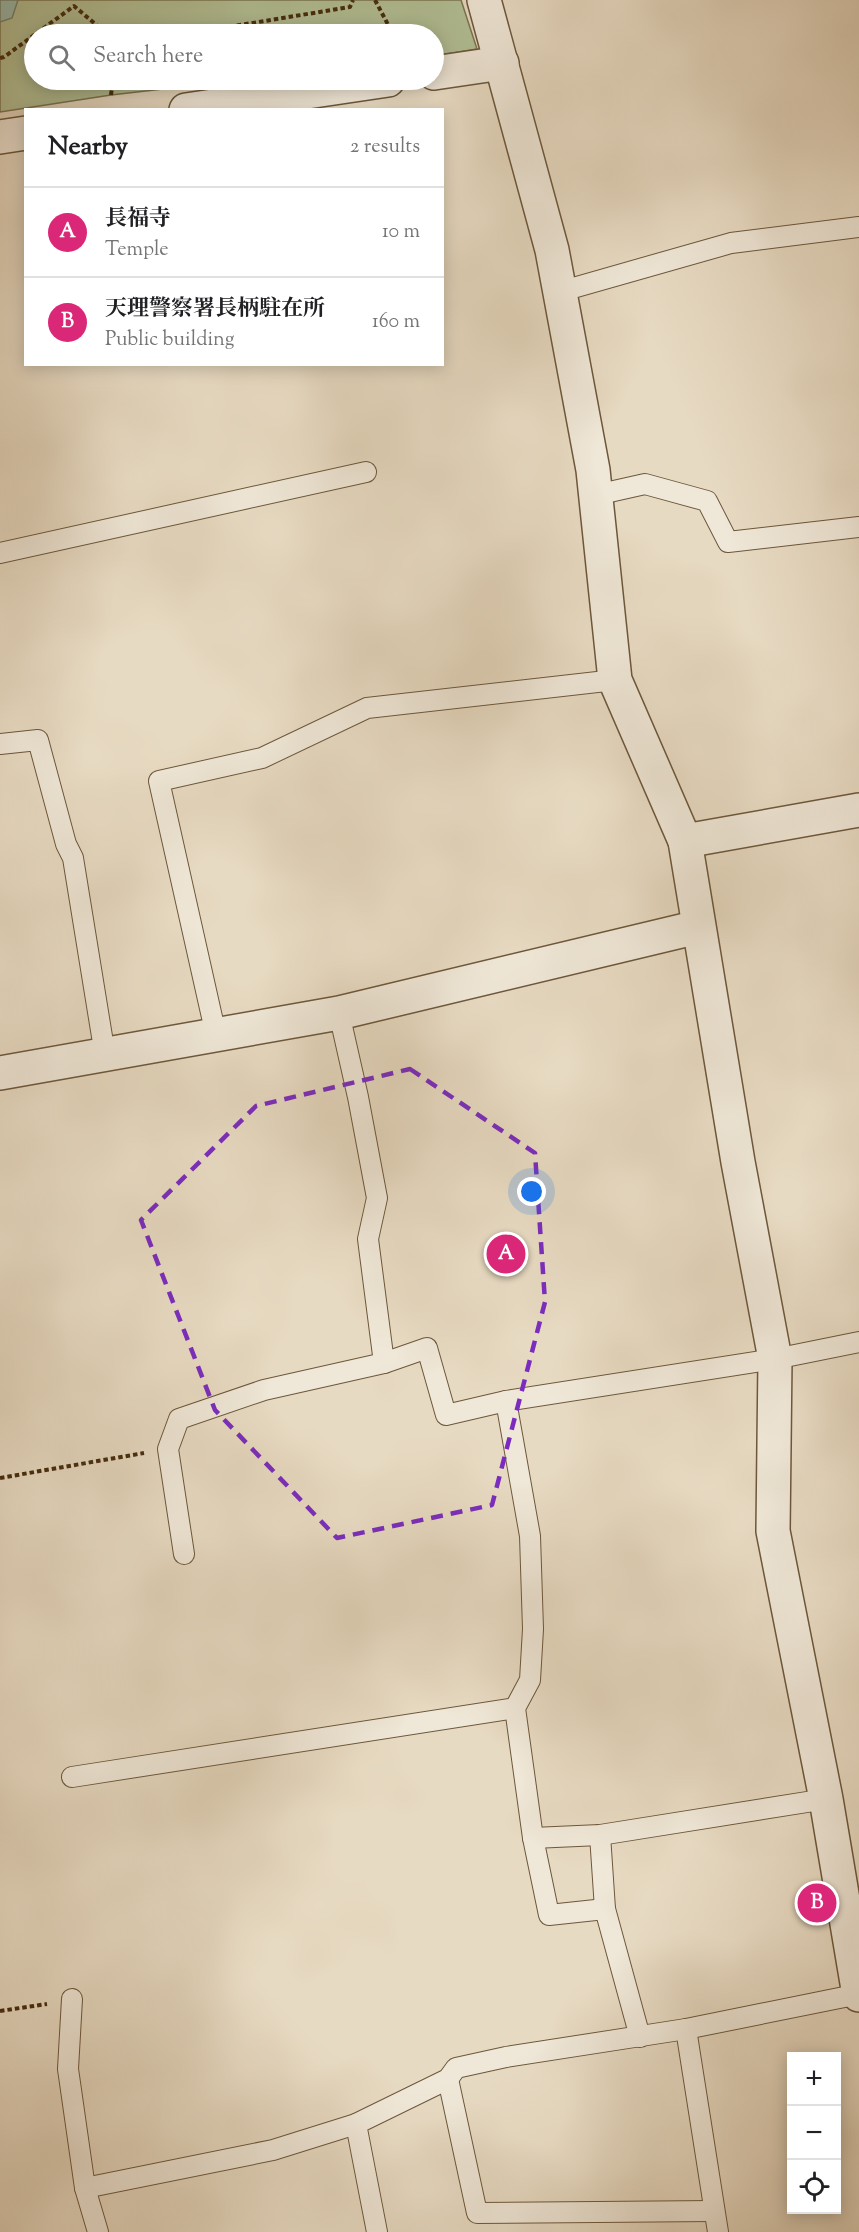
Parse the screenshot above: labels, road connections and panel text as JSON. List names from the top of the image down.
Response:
{
  "page": {
    "search": "Search here",
    "heading": ["Nearby", "2 results"],
    "list": [
      {
        "mark": "A",
        "name": "長福寺",
        "note": "Temple",
        "value": "10 m"
      },
      {
        "mark": "B",
        "name": "天理警察署長柄駐在所",
        "note": "Public building",
        "value": "160 m"
      }
    ],
    "pins": ["A", "B"],
    "map_buttons": ["+", "−"]
  }
}
